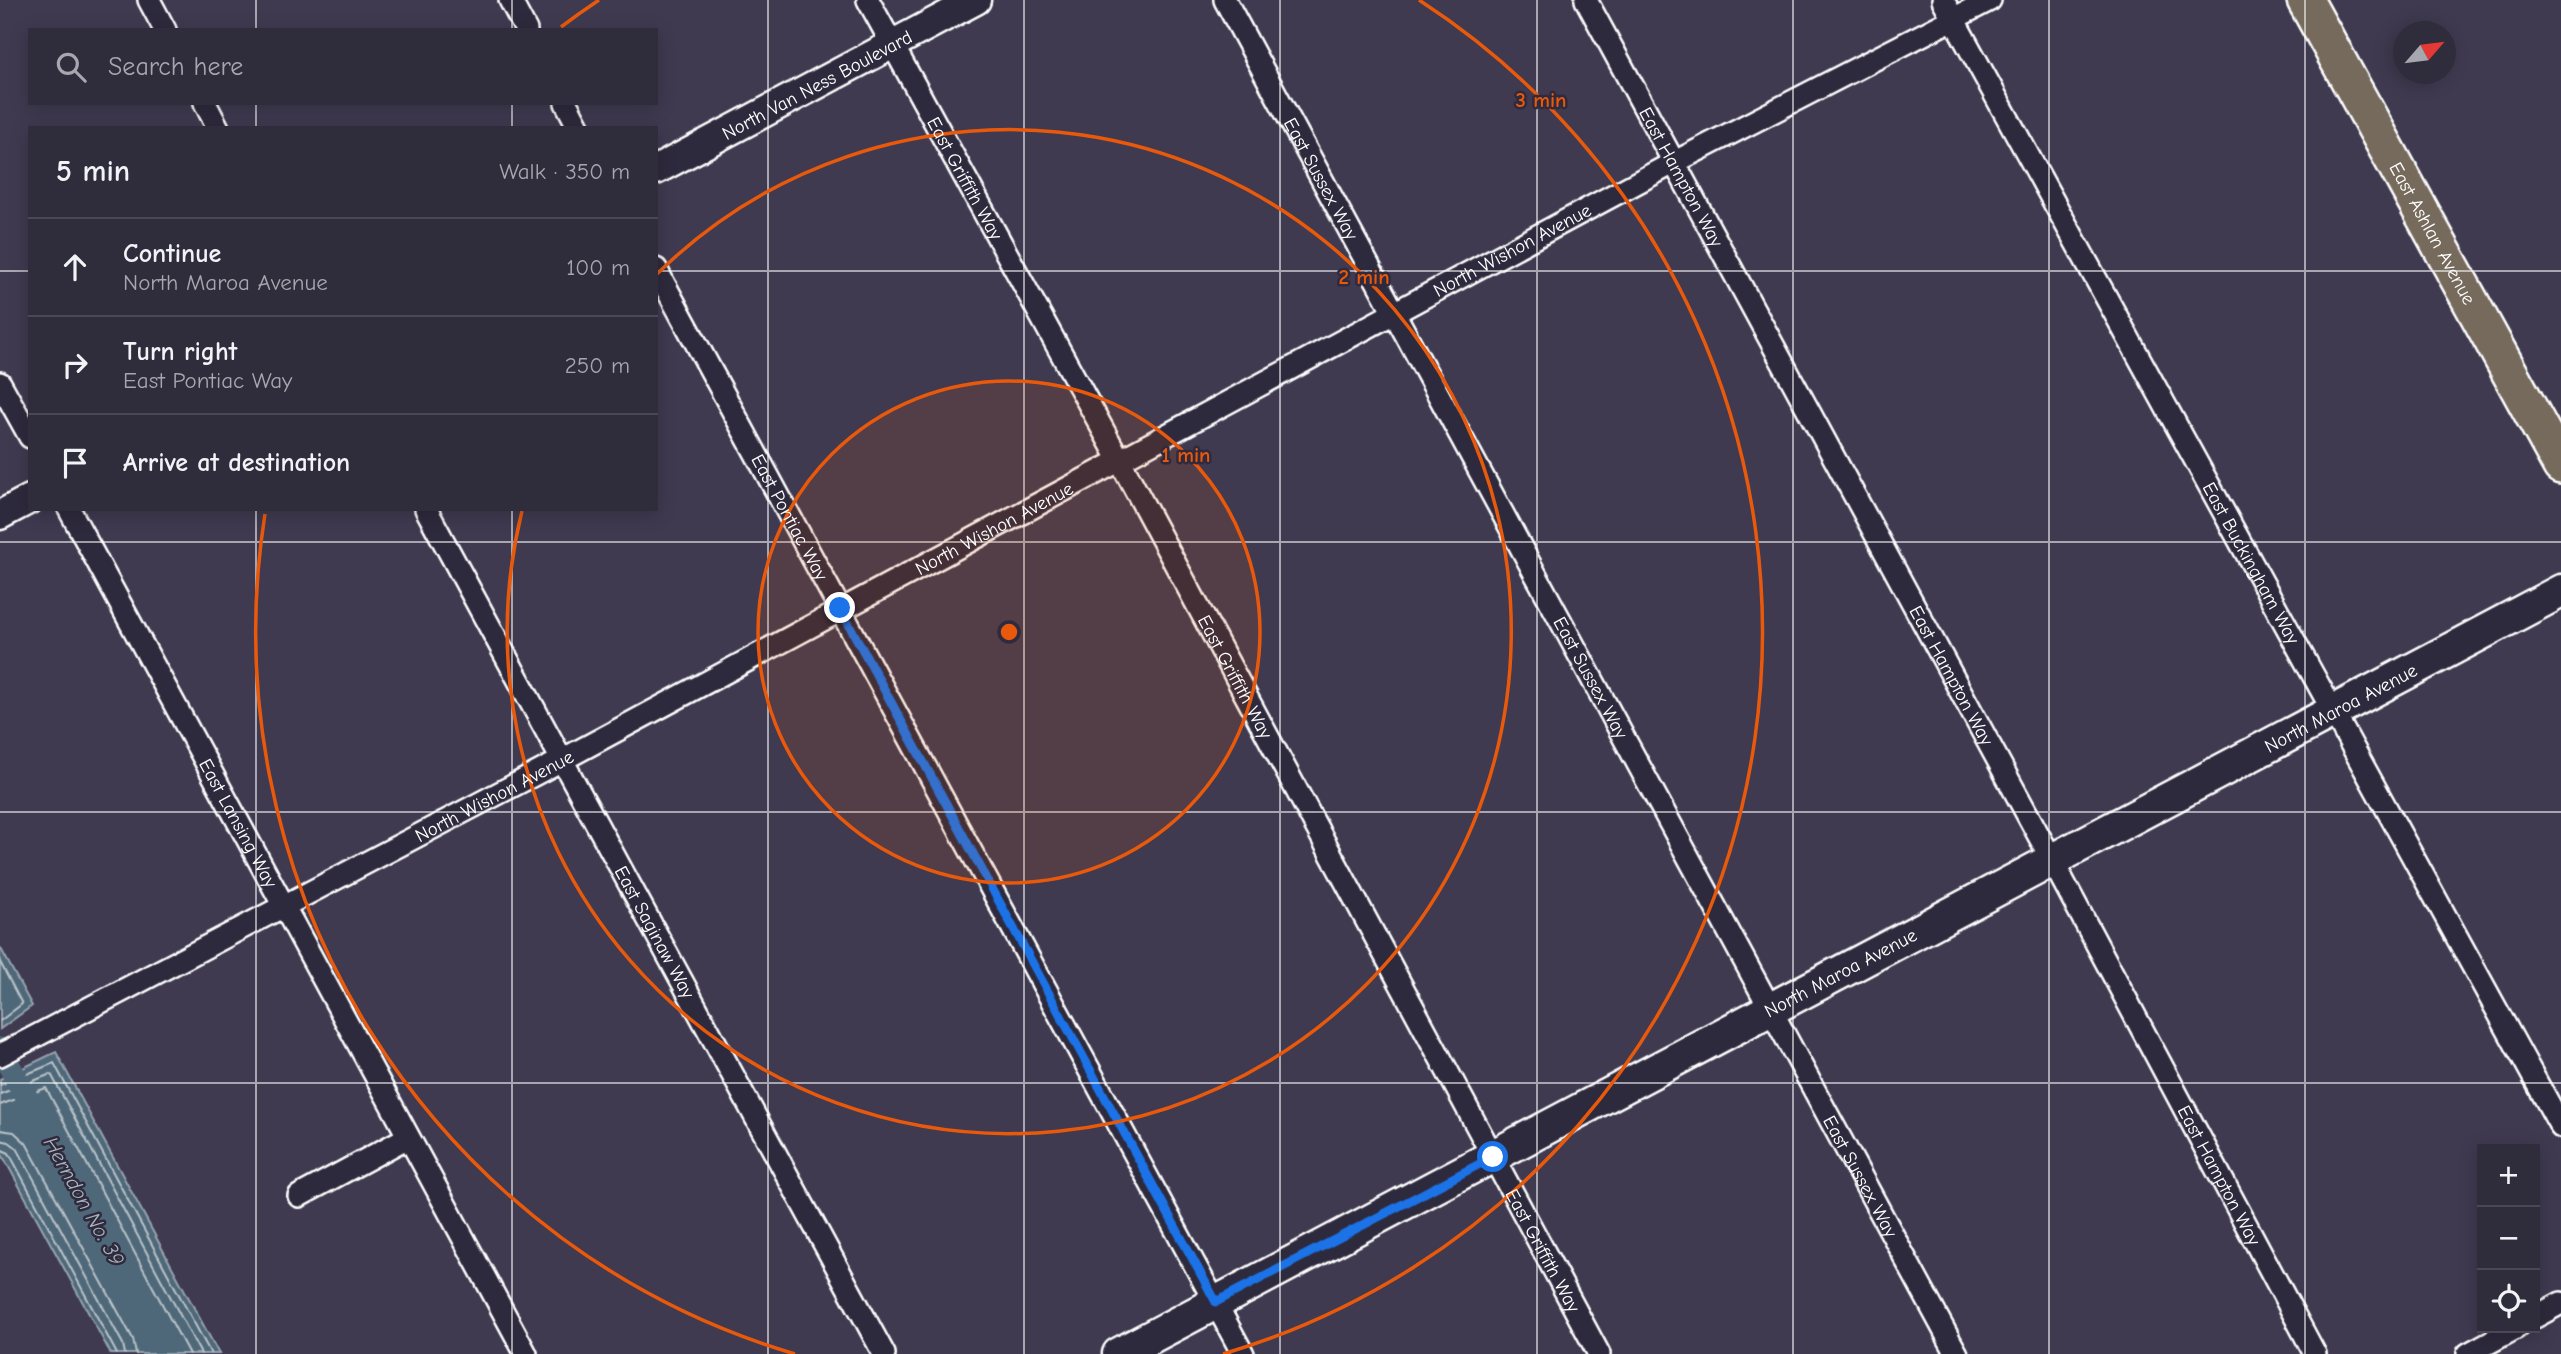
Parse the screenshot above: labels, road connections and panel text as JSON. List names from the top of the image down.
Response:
{
  "streets": {
    "main road": ["East Ashlan Avenue", "North Maroa Avenue"],
    "street": [
      "North Van Ness Boulevard",
      "East Griffith Way",
      "East Hampton Way",
      "East Sussex Way",
      "North Wishon Avenue",
      "East Pontiac Way",
      "East Buckingham Way",
      "East Lansing Way",
      "East Saginaw Way"
    ]
  },
  "crossings": [
    ["North Van Ness Boulevard", "East Griffith Way"],
    ["East Griffith Way", "North Wishon Avenue"],
    ["East Griffith Way", "North Maroa Avenue"],
    ["East Hampton Way", "North Wishon Avenue"],
    ["East Hampton Way", "North Maroa Avenue"],
    ["East Sussex Way", "North Wishon Avenue"],
    ["East Sussex Way", "North Maroa Avenue"],
    ["North Wishon Avenue", "East Pontiac Way"],
    ["North Wishon Avenue", "East Buckingham Way"],
    ["North Wishon Avenue", "East Lansing Way"],
    ["North Wishon Avenue", "East Saginaw Way"],
    ["East Pontiac Way", "North Maroa Avenue"],
    ["East Buckingham Way", "North Maroa Avenue"]
  ],
  "water": ["Herndon No. 39"],
  "north": "top right",
  "page": {
    "search": "Search here",
    "heading": ["5 min", "Walk · 350 m"],
    "list": [
      ["Continue", "North Maroa Avenue", "100 m"],
      ["Turn right", "East Pontiac Way", "250 m"],
      "Arrive at destination"
    ],
    "map_buttons": ["+", "−"]
  },
  "rings": ["3 min", "2 min", "1 min"]
}
